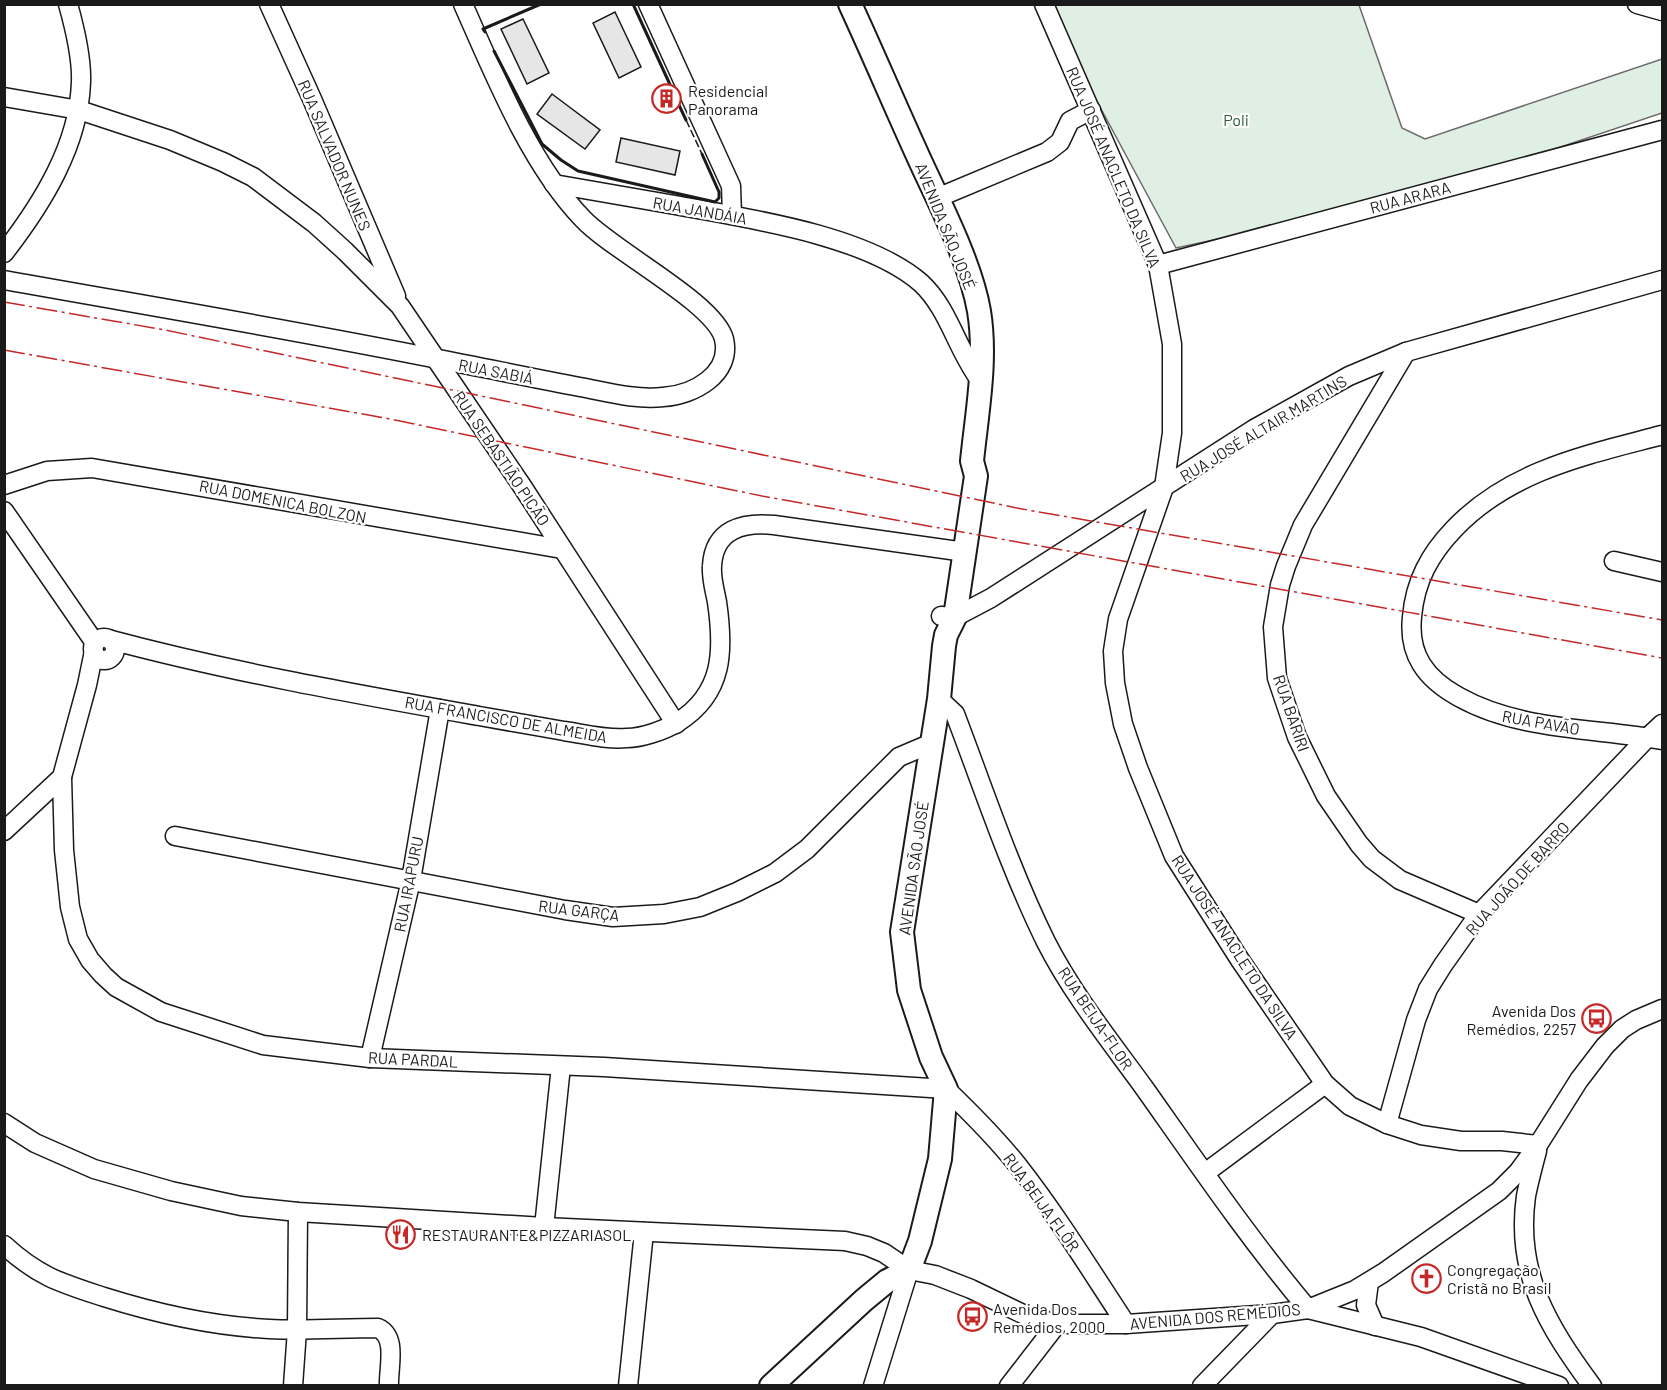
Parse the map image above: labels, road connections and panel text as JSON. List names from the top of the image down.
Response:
{
  "streets": {
    "main road": ["AVENIDA SÃO JOSÉ"],
    "street": [
      "RUA SALVADOR NUNES",
      "RUA JOSÉ ANACLETO DA SILVA",
      "RUA ARARA",
      "RUA JANDÁIA",
      "RUA SABIÁ",
      "RUA JOSÉ ALTAIR MARTINS",
      "RUA SEBASTIÃO PICÃO",
      "RUA DOMENICA BOLZON",
      "RUA BARIRI",
      "RUA FRANCISCO DE ALMEIDA",
      "RUA PAVÃO",
      "RUA JOÃO DE BARRO",
      "RUA IRAPURU",
      "RUA GARÇA",
      "RUA BEIJA-FLOR",
      "RUA PARDAL",
      "RUA BEIJA FLÔR",
      "AVENIDA DOS REMÉDIOS"
    ]
  },
  "crossings": [
    ["RUA SALVADOR NUNES", "RUA SEBASTIÃO PICÃO"],
    ["RUA JOSÉ ANACLETO DA SILVA", "RUA ARARA"],
    ["RUA JOSÉ ANACLETO DA SILVA", "RUA JOSÉ ALTAIR MARTINS"],
    ["RUA JOSÉ ANACLETO DA SILVA", "RUA JOÃO DE BARRO"],
    ["RUA JOSÉ ANACLETO DA SILVA", "AVENIDA DOS REMÉDIOS"],
    ["RUA JANDÁIA", "AVENIDA SÃO JOSÉ"],
    ["RUA JANDÁIA", "RUA SABIÁ"],
    ["AVENIDA SÃO JOSÉ", "RUA JOSÉ ALTAIR MARTINS"],
    ["AVENIDA SÃO JOSÉ", "RUA FRANCISCO DE ALMEIDA"],
    ["AVENIDA SÃO JOSÉ", "RUA GARÇA"],
    ["AVENIDA SÃO JOSÉ", "RUA BEIJA-FLOR"],
    ["AVENIDA SÃO JOSÉ", "RUA PARDAL"],
    ["AVENIDA SÃO JOSÉ", "RUA BEIJA FLÔR"],
    ["AVENIDA SÃO JOSÉ", "AVENIDA DOS REMÉDIOS"],
    ["RUA SABIÁ", "RUA SEBASTIÃO PICÃO"],
    ["RUA JOSÉ ALTAIR MARTINS", "RUA BARIRI"],
    ["RUA SEBASTIÃO PICÃO", "RUA DOMENICA BOLZON"],
    ["RUA SEBASTIÃO PICÃO", "RUA FRANCISCO DE ALMEIDA"],
    ["RUA BARIRI", "RUA JOÃO DE BARRO"],
    ["RUA FRANCISCO DE ALMEIDA", "RUA IRAPURU"],
    ["RUA PAVÃO", "RUA JOÃO DE BARRO"],
    ["RUA IRAPURU", "RUA GARÇA"],
    ["RUA IRAPURU", "RUA PARDAL"],
    ["RUA BEIJA-FLOR", "AVENIDA DOS REMÉDIOS"],
    ["RUA PARDAL", "RUA BEIJA FLÔR"],
    ["RUA BEIJA FLÔR", "AVENIDA DOS REMÉDIOS"]
  ],
  "parks": ["Poli"],
  "places": {
    "building": ["Residencial Panorama"],
    "bus stop": ["Avenida Dos Remédios, 2257", "Avenida Dos Remédios, 2000"],
    "restaurant": ["RESTAURANTE&PIZZARIASOL"],
    "church": ["Congregação Cristã no Brasil"]
  }
}
